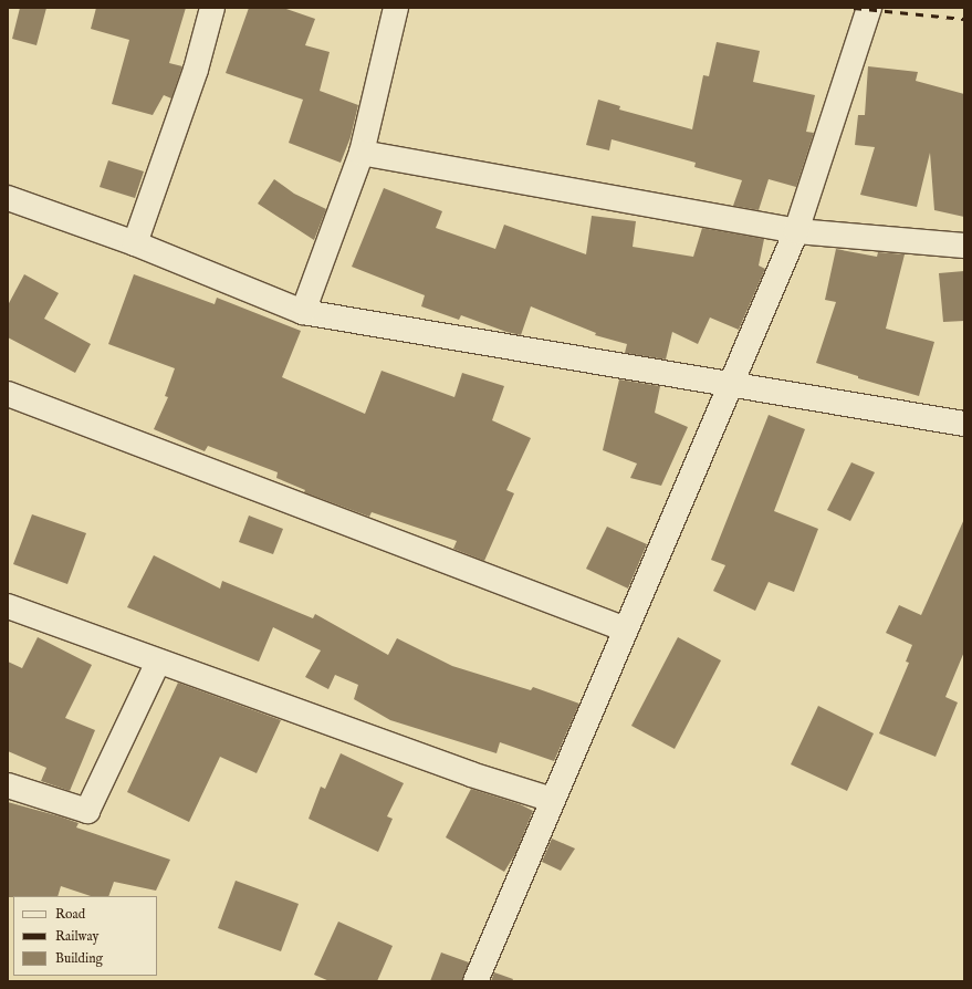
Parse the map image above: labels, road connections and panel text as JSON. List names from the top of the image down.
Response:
{
  "legend": ["Road", "Railway", "Building"]
}
